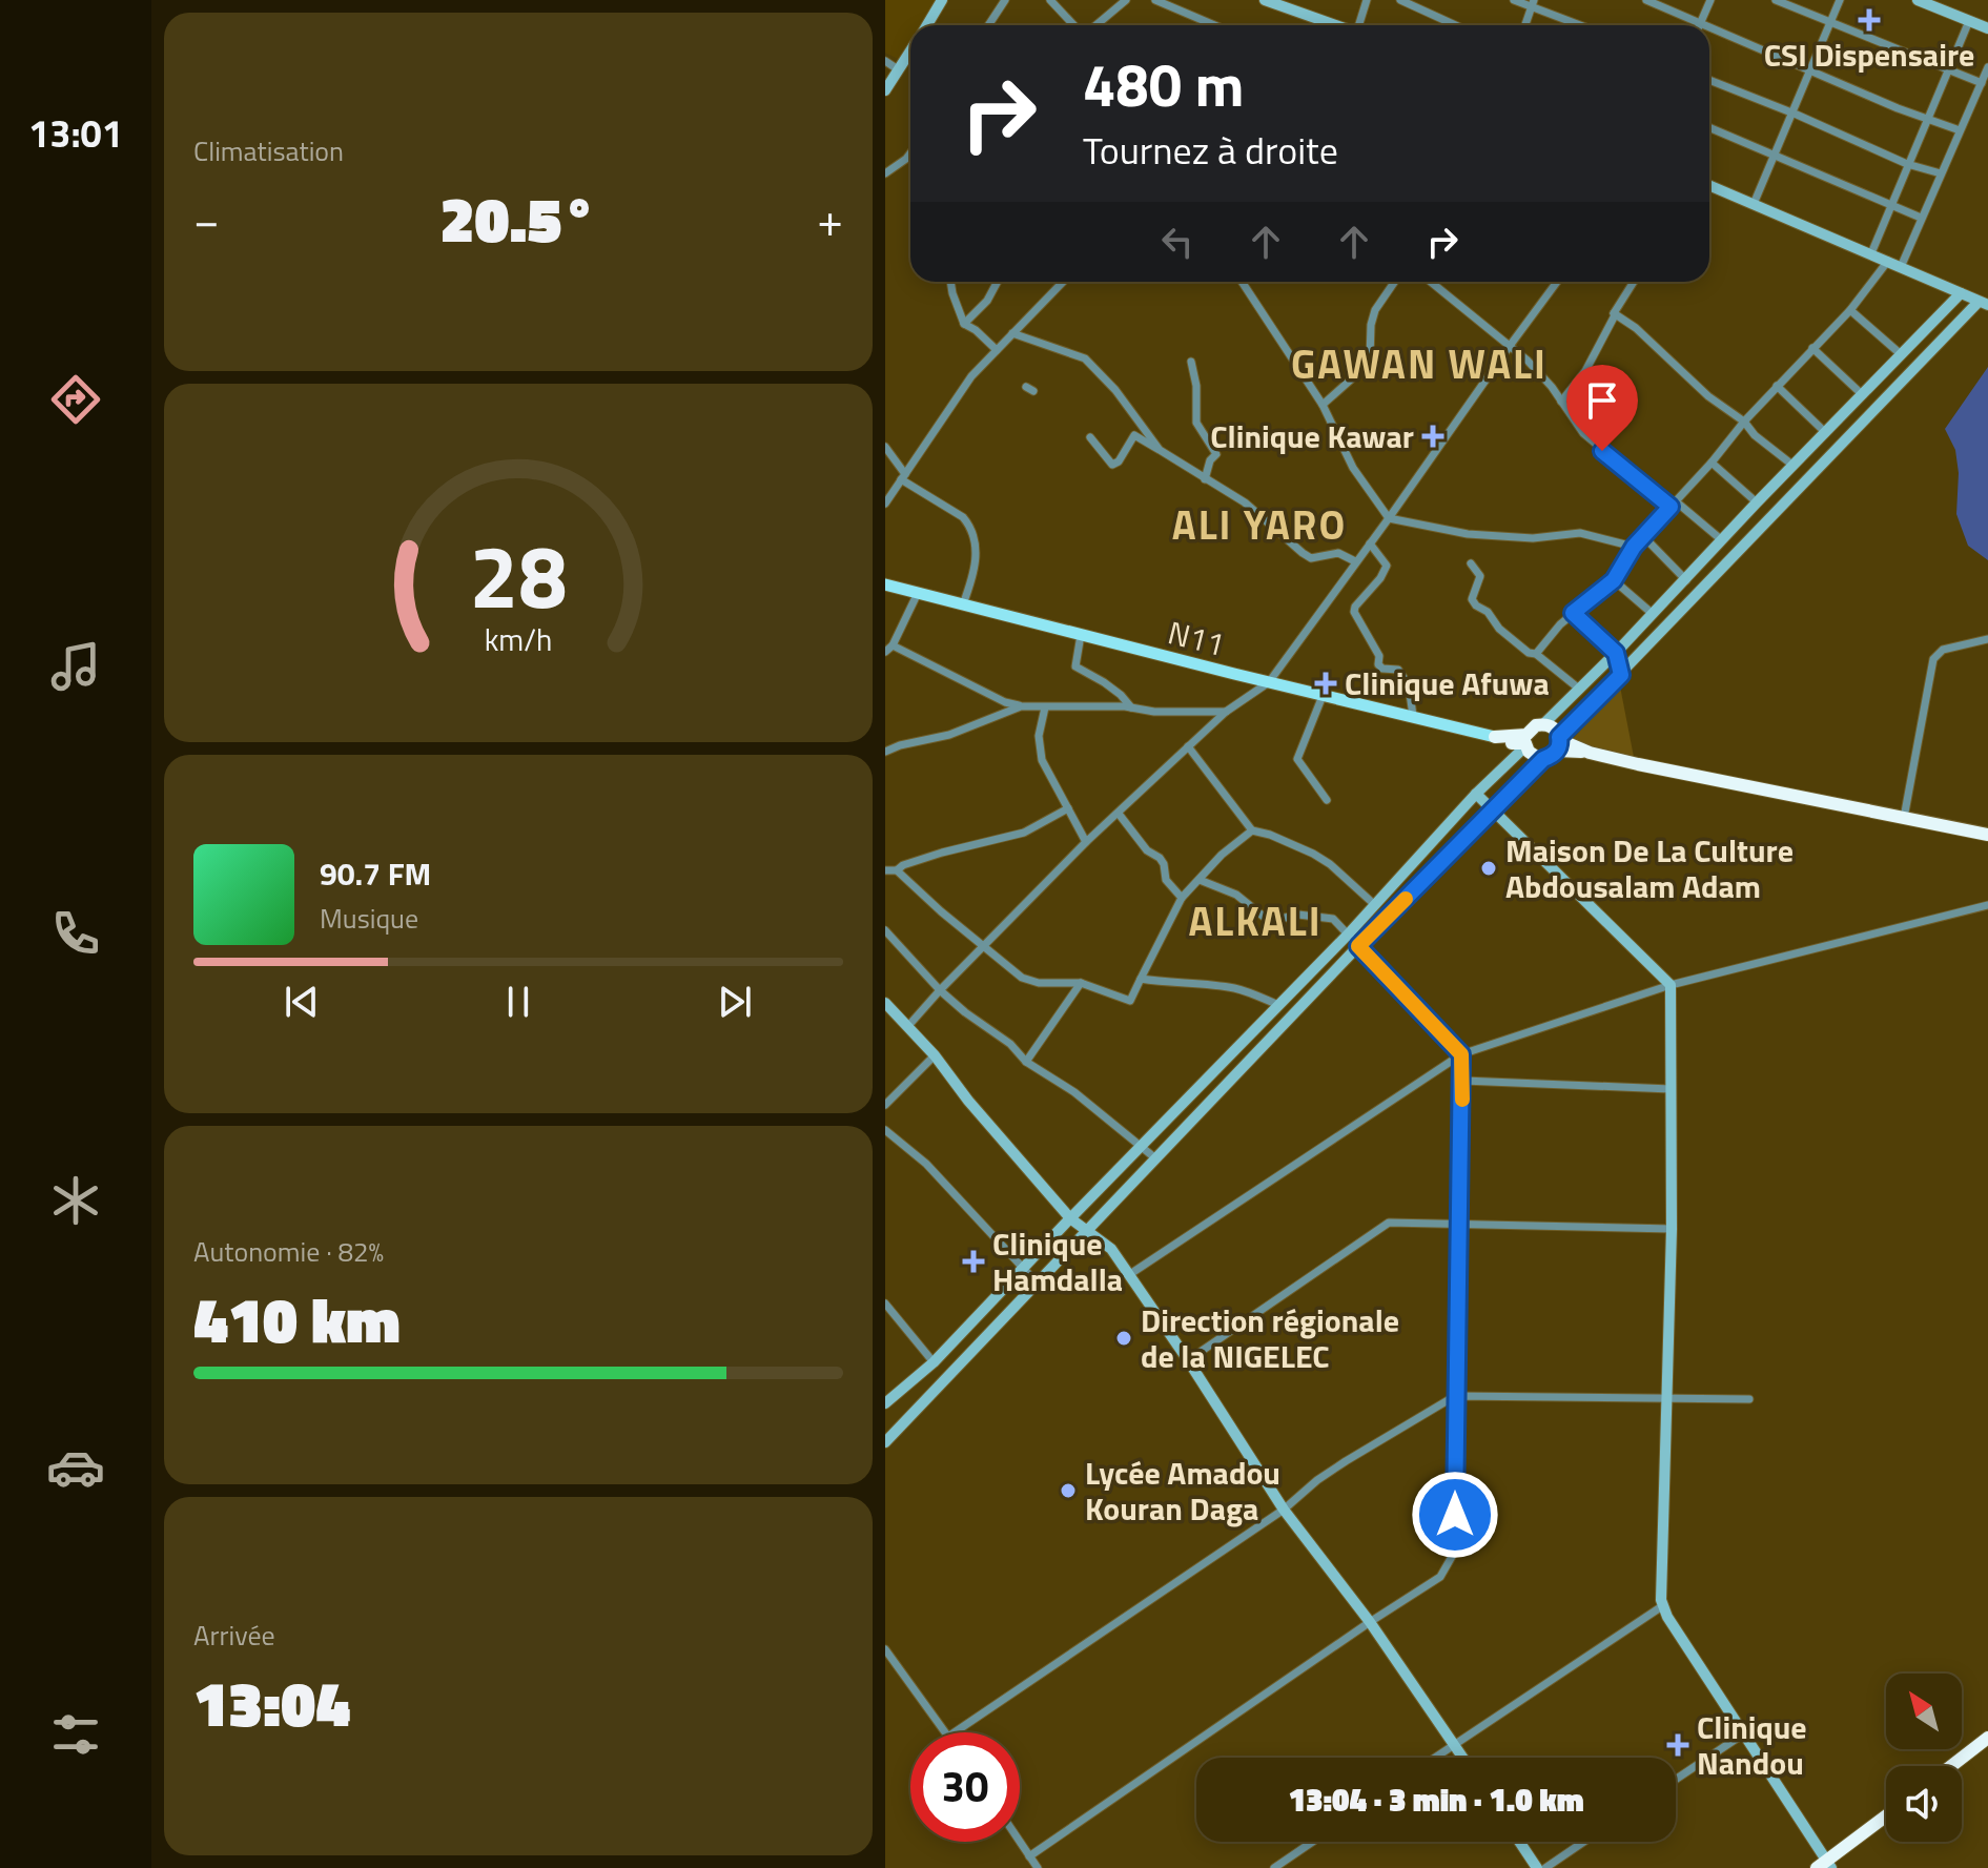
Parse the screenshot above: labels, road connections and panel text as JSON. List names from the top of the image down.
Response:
{
  "streets": {
    "main road": ["N11"]
  },
  "districts": ["GAWAN WALI", "ALI YARO", "ALKALI"],
  "places": {
    "health": [
      "CSI Dispensaire",
      "Clinique Kawar",
      "Clinique Afuwa",
      "Clinique Hamdalla",
      "Clinique Nandou"
    ],
    "other": ["Maison De La Culture Abdousalam Adam", "Direction régionale de la NIGELEC", "Lycée Amadou Kouran Daga"]
  },
  "north": "top left",
  "page": {
    "tabs": "13:01",
    "tile": [
      "Climatisation",
      ["Autonomie · 82%", "410 km"],
      ["Arrivée", "13:04"]
    ],
    "turn": ["480 m", "Tournez à droite"],
    "heat": ["−", "20.5°", "+"],
    "song": ["90.7 FM", "Musique"],
    "limit": "30",
    "trip": "13:04 · 3 min · 1.0 km",
    "gauge": ["28", "km/h"]
  }
}
